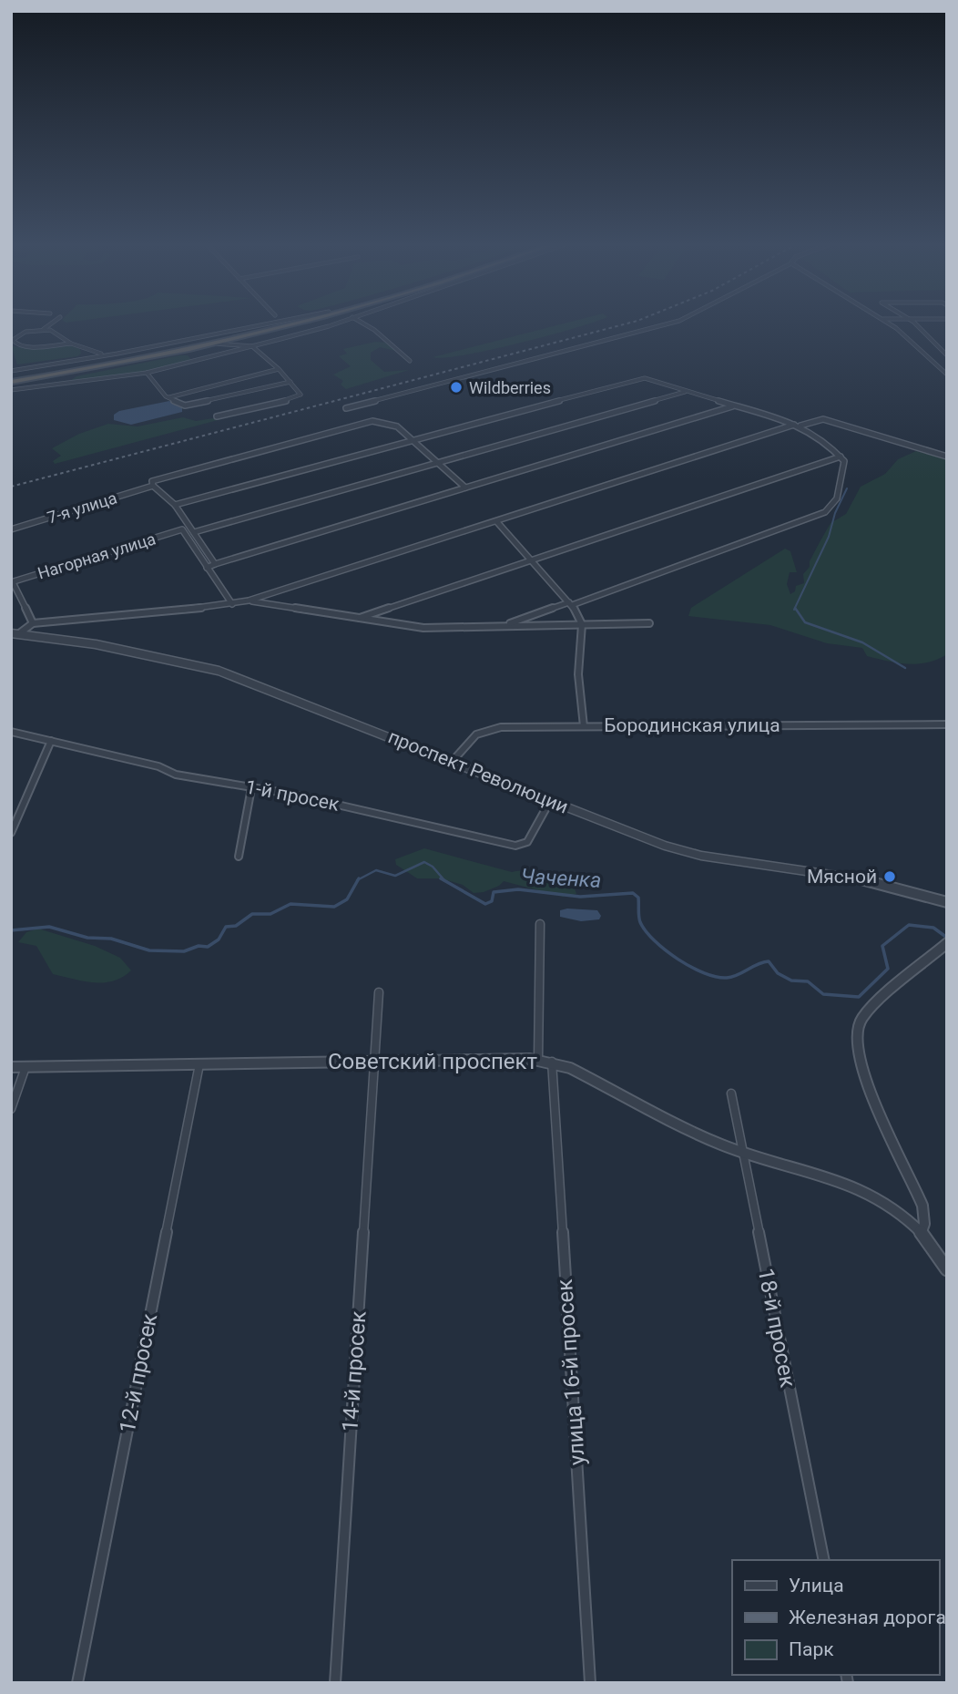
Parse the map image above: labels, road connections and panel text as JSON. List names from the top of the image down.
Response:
{
  "streets": {
    "street": [
      "7-я улица",
      "Нагорная улица",
      "Бородинская улица",
      "проспект Революции",
      "1-й просек",
      "Советский проспект",
      "18-й просек",
      "14-й просек",
      "улица 16-й просек",
      "12-й просек"
    ]
  },
  "crossings": [
    ["Бородинская улица", "проспект Революции"],
    ["проспект Революции", "1-й просек"],
    ["Советский проспект", "18-й просек"],
    ["Советский проспект", "14-й просек"],
    ["Советский проспект", "улица 16-й просек"],
    ["Советский проспект", "12-й просек"]
  ],
  "water": ["Чаченка"],
  "places": ["Wildberries", "Мясной"],
  "legend": ["Улица", "Железная дорога", "Парк"]
}
